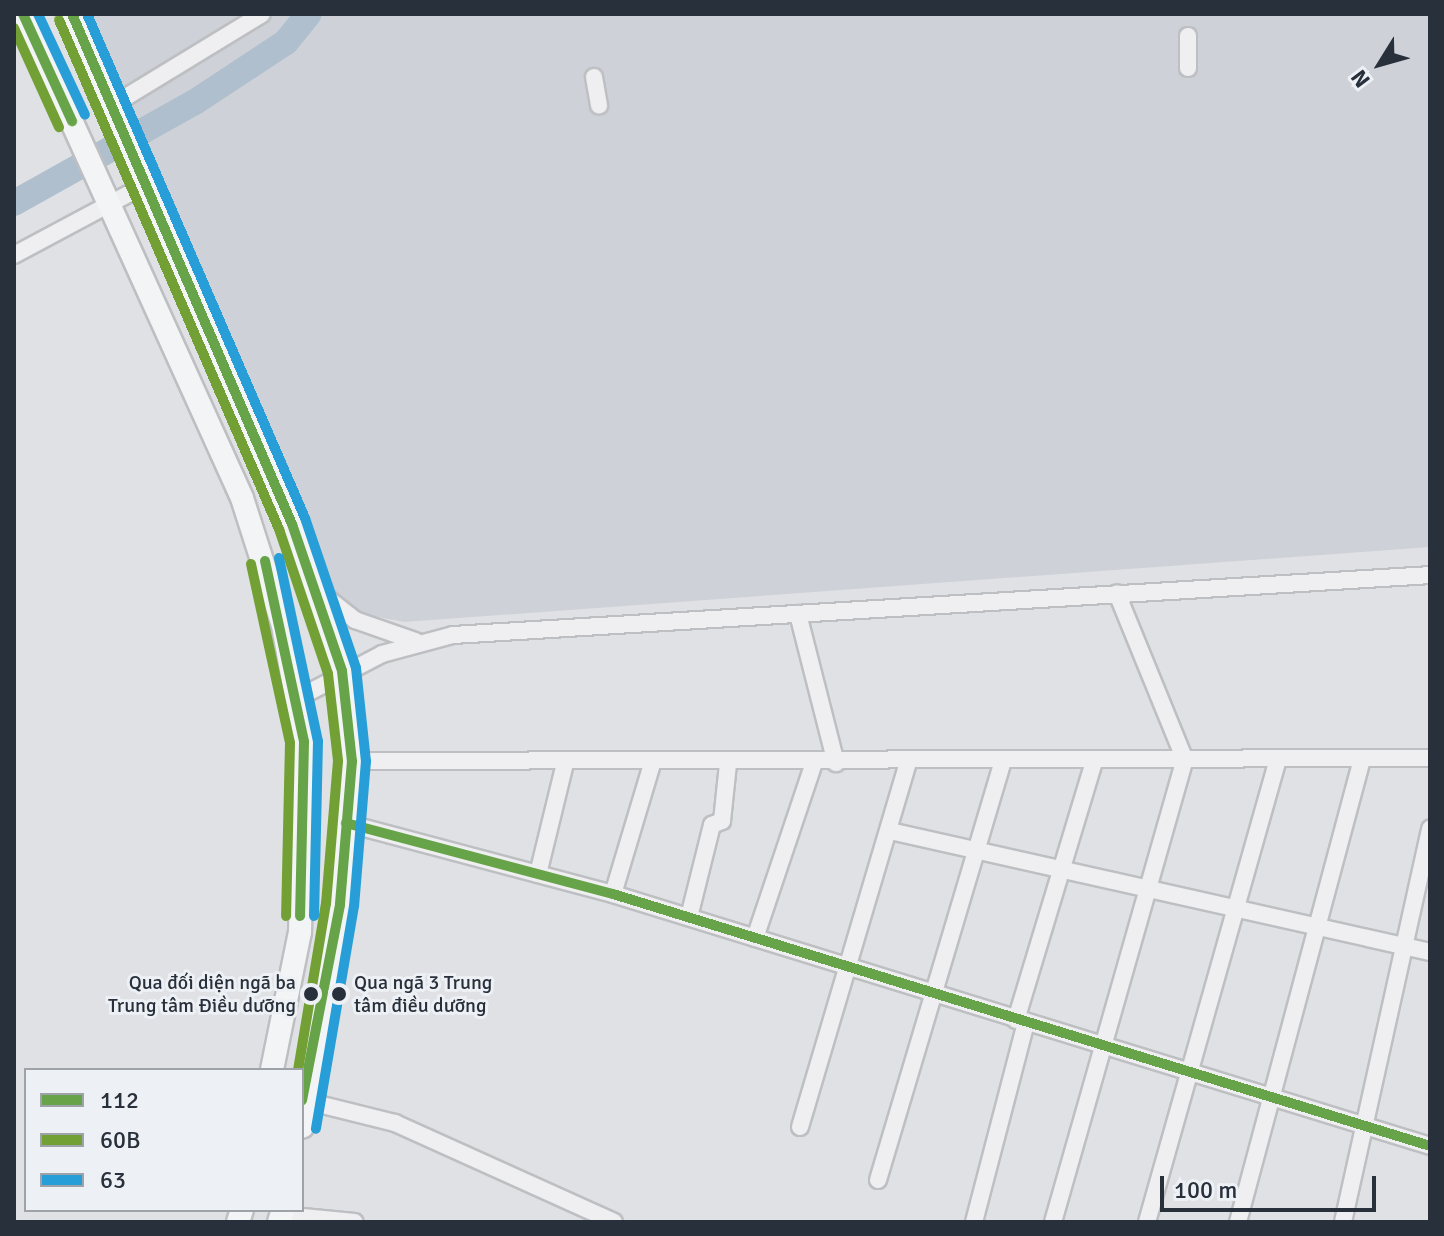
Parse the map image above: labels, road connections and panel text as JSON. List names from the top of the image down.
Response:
{
  "places": ["Qua đối diện ngã ba Trung tâm Điều dưỡng", "Qua ngã 3 Trung tâm điều dưỡng"],
  "lines": ["transit line 112", "transit line 63", "transit line 60B"],
  "legend": ["112", "60B", "63"],
  "scale_bar": "100 m",
  "north": "bottom left"
}
